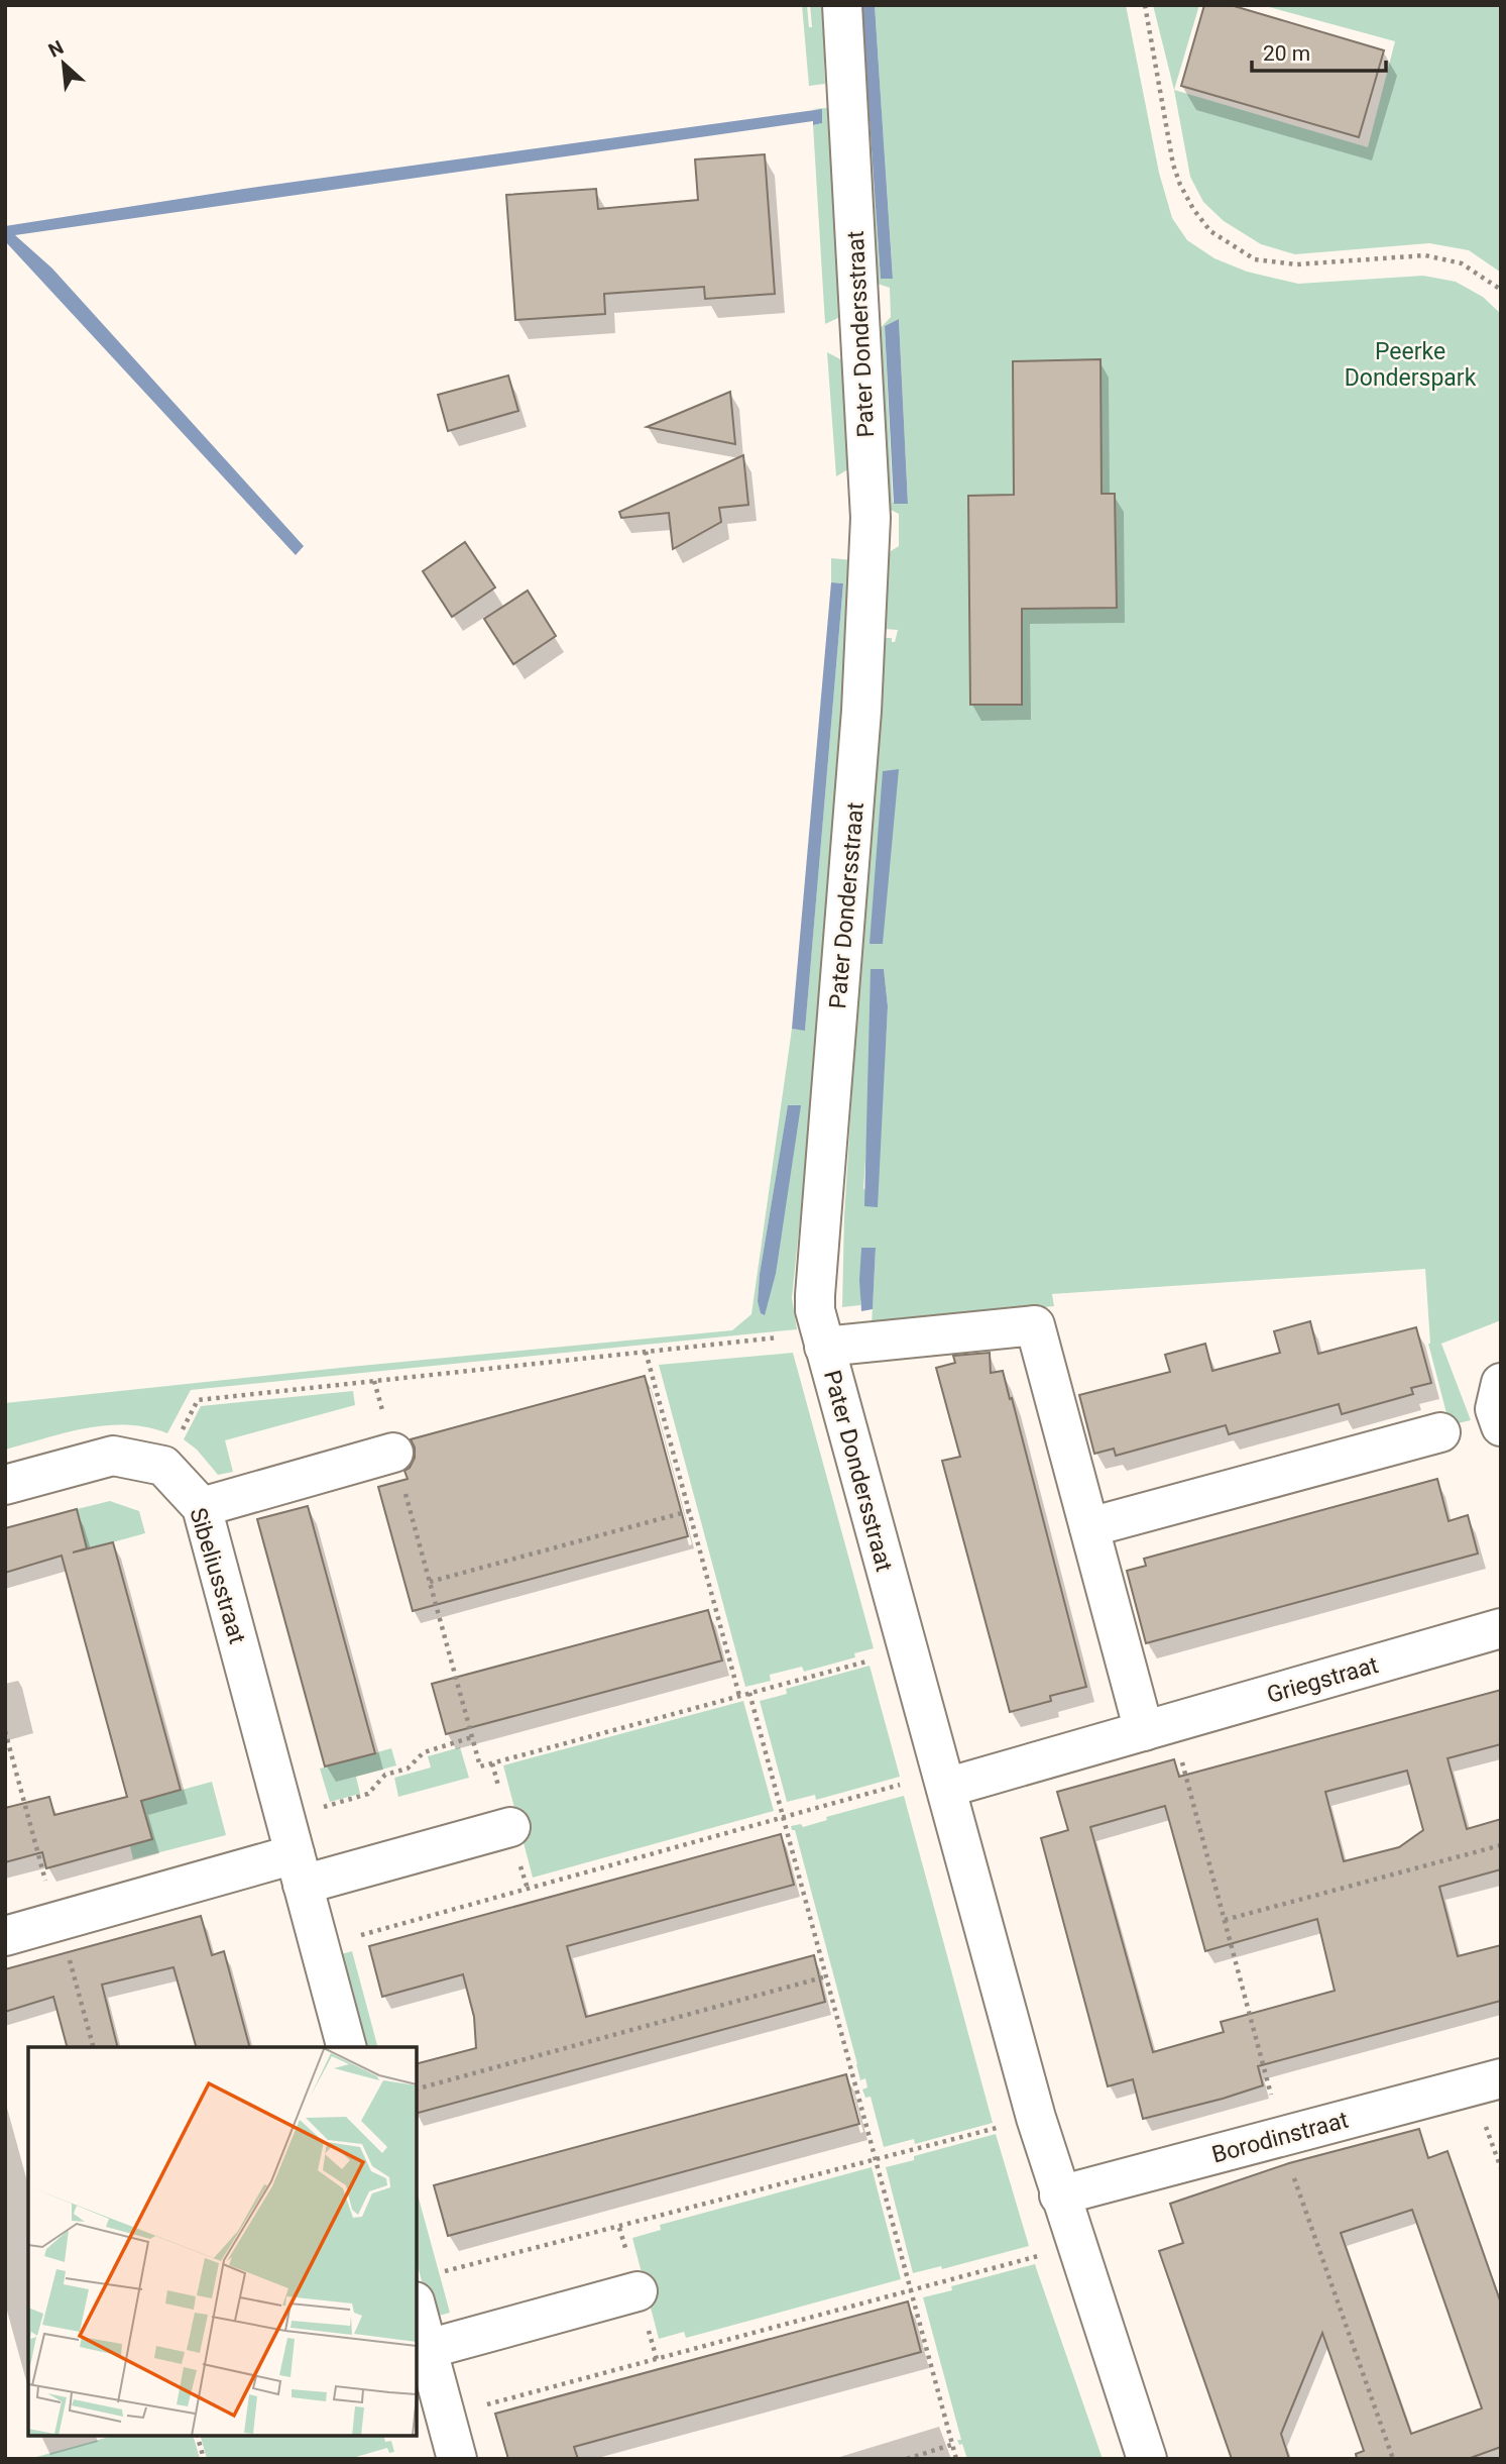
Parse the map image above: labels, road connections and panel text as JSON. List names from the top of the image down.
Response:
{
  "streets": {
    "street": [
      "Pater Dondersstraat",
      "Sibeliusstraat",
      "Griegstraat",
      "Borodinstraat"
    ]
  },
  "crossings": [
    ["Pater Dondersstraat", "Griegstraat"]
  ],
  "parks": ["Peerke Donderspark"],
  "scale_bar": "20 m",
  "north": "top left"
}
